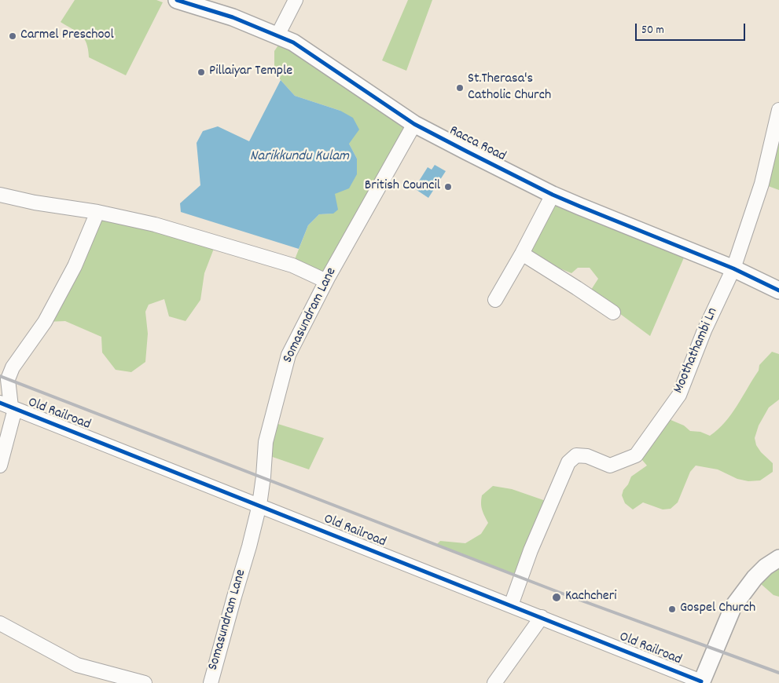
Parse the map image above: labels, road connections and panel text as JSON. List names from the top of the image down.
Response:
{
  "streets": {
    "street": [
      "Racca Road",
      "Somasundram Lane",
      "Moothathambi Ln",
      "Old Railroad"
    ]
  },
  "crossings": [
    ["Racca Road", "Somasundram Lane"],
    ["Racca Road", "Moothathambi Ln"],
    ["Somasundram Lane", "Old Railroad"],
    ["Moothathambi Ln", "Old Railroad"]
  ],
  "water": ["Narikkundu Kulam"],
  "places": [
    "Carmel Preschool",
    "Pillaiyar Temple",
    "St.Therasa's Catholic Church",
    "British Council",
    "Kachcheri",
    "Gospel Church"
  ],
  "scale_bar": "50 m"
}
